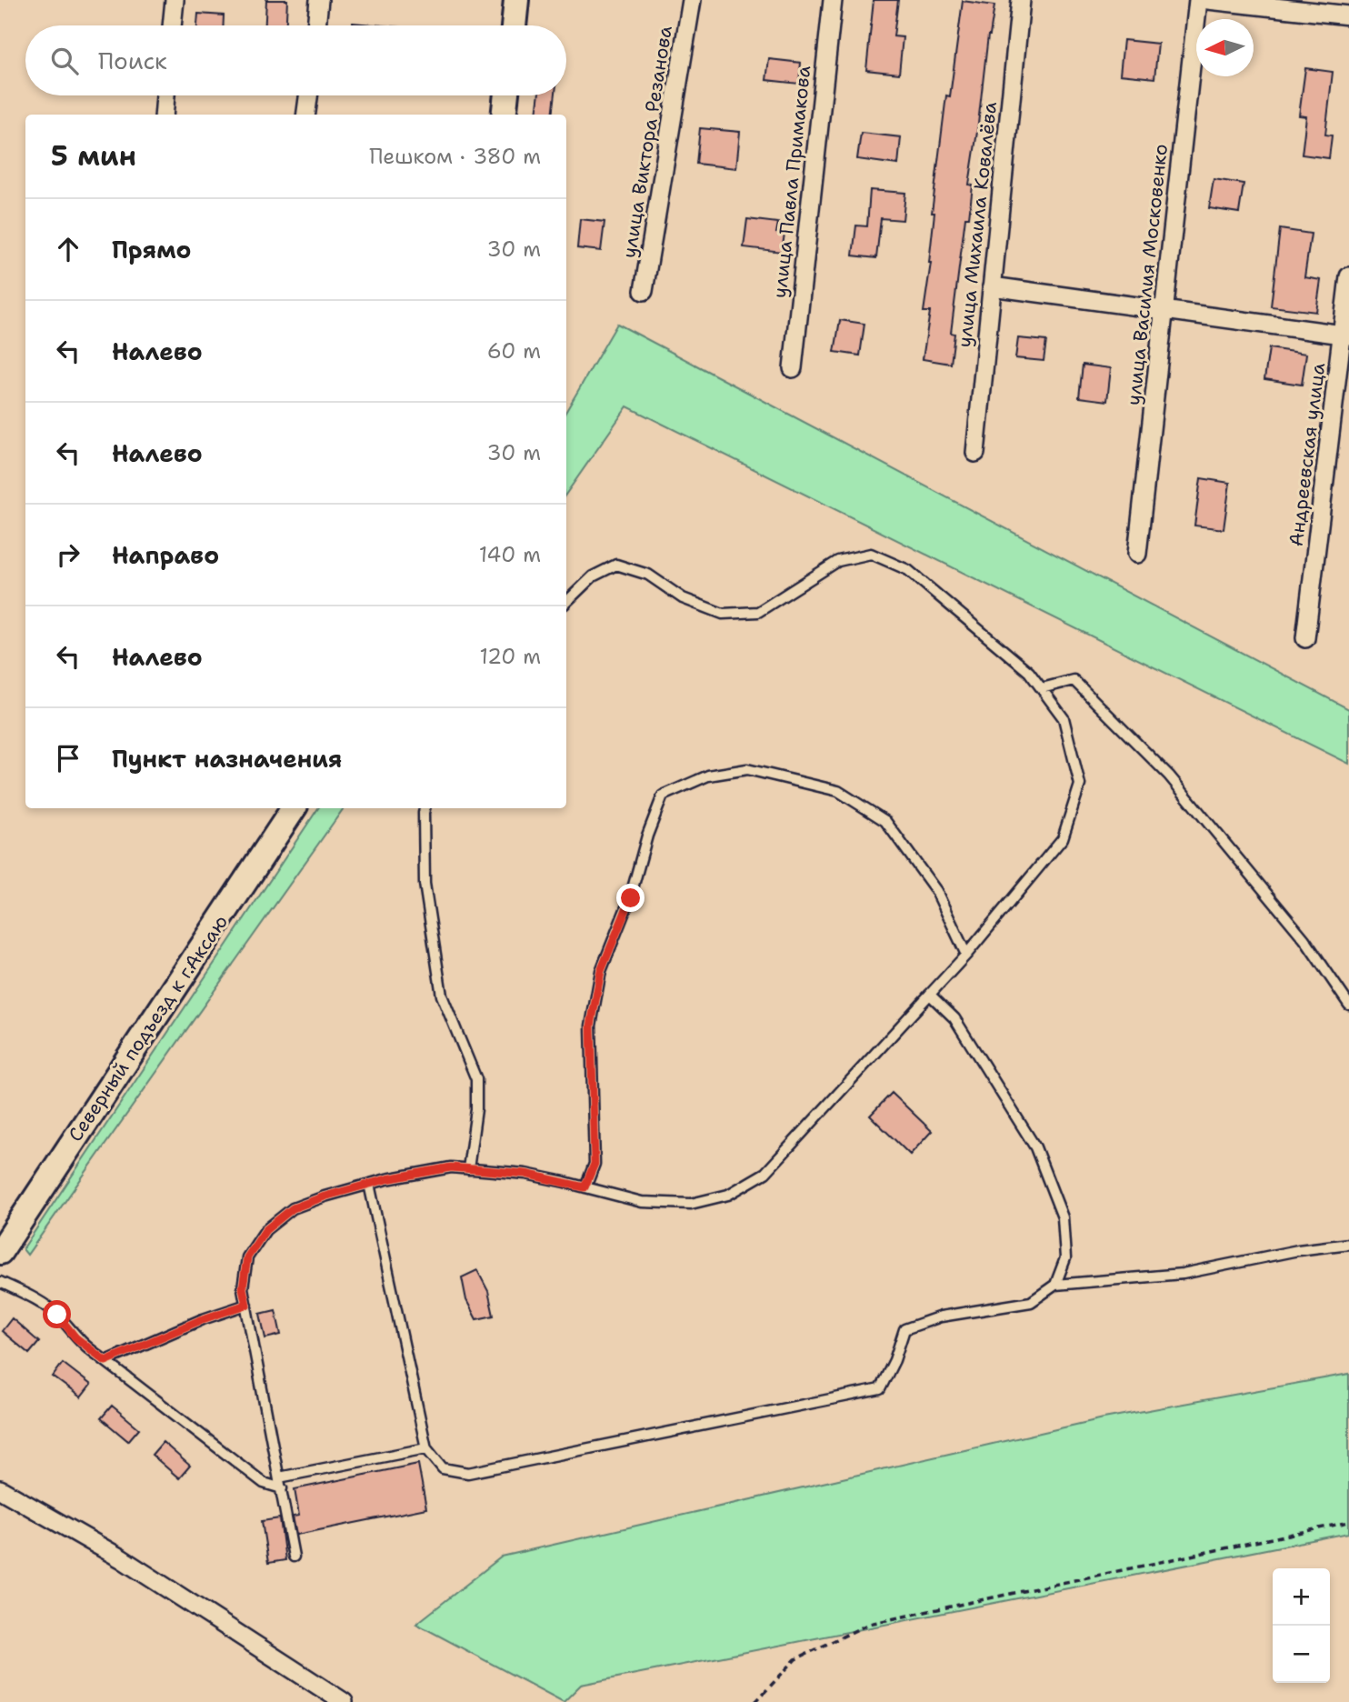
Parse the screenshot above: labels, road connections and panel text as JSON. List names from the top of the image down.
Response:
{
  "streets": {
    "street": [
      "улица Виктора Резанова",
      "улица Павла Примакова",
      "улица Михаила Ковалёва",
      "улица Василия Московенко",
      "Андреевская улица",
      "Северный подъезд к г.Аксаю"
    ]
  },
  "north": "left",
  "page": {
    "search": "Поиск",
    "heading": ["5 мин", "Пешком · 380 m"],
    "list": [
      ["Прямо", "30 m"],
      ["Налево", "60 m"],
      ["Налево", "30 m"],
      ["Направо", "140 m"],
      ["Налево", "120 m"],
      "Пункт назначения"
    ],
    "map_buttons": ["+", "−"]
  }
}
